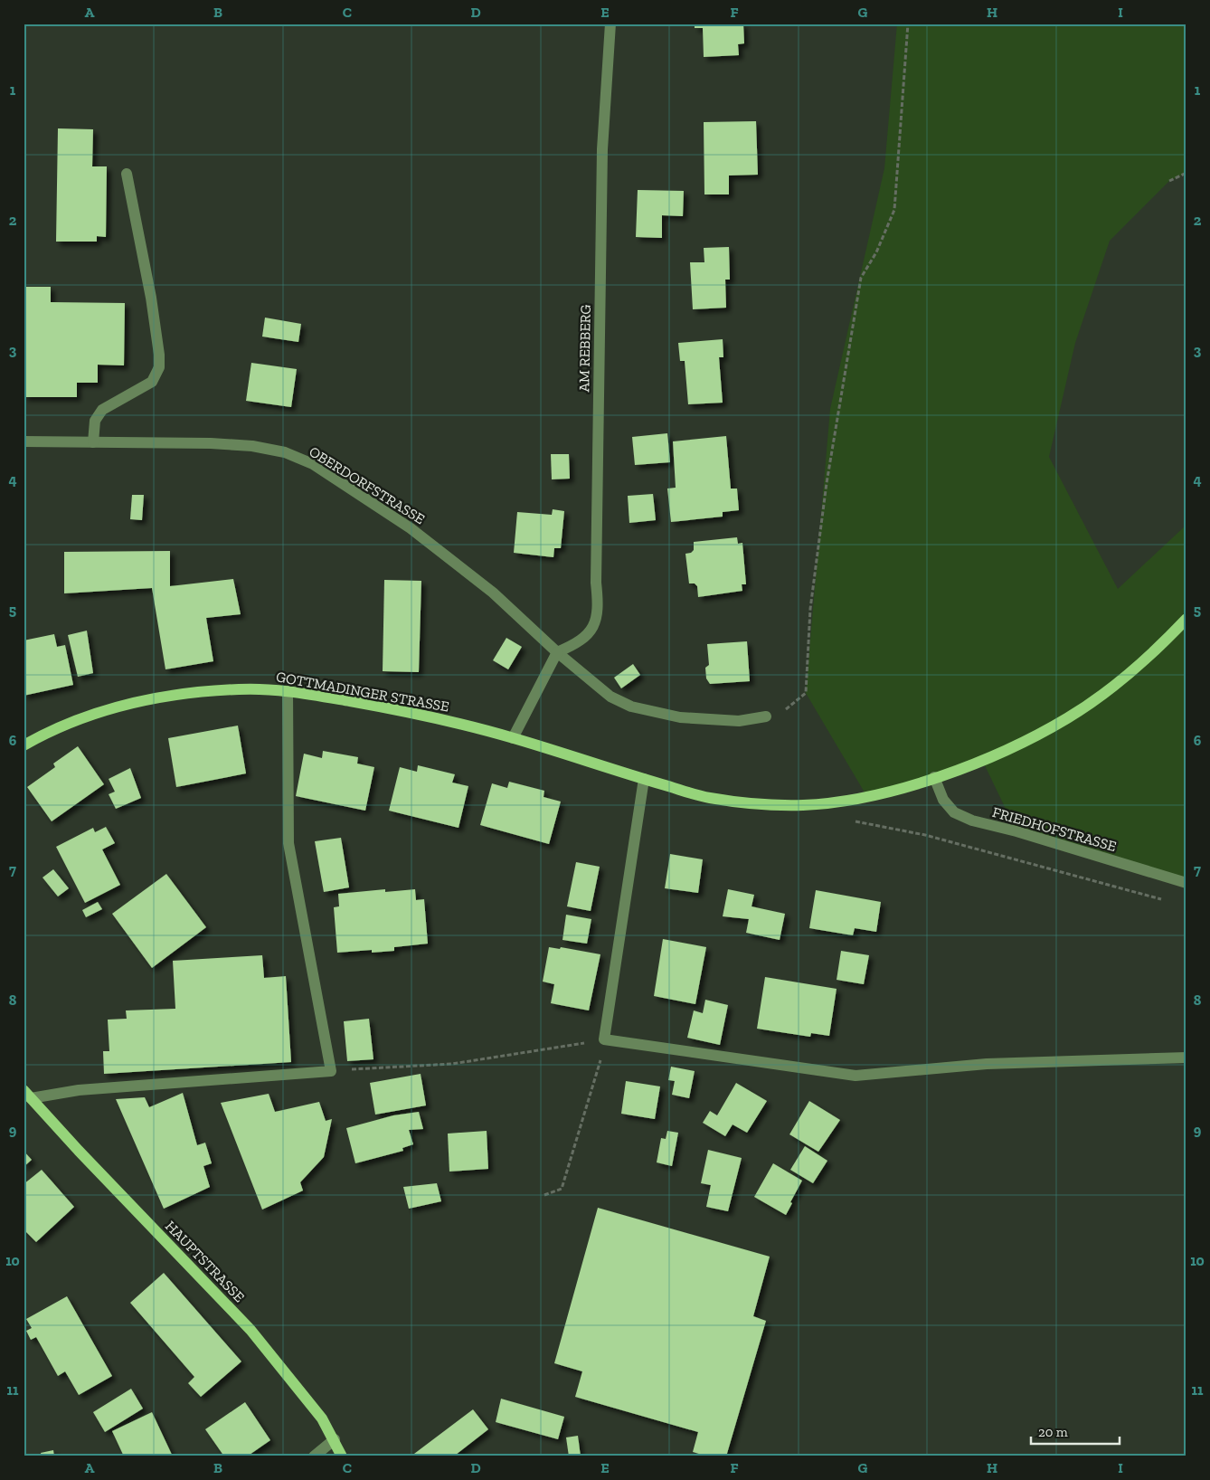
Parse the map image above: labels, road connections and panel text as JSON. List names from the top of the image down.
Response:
{
  "streets": {
    "main road": ["GOTTMADINGER STRASSE", "HAUPTSTRASSE"],
    "street": ["AM REBBERG", "OBERDORFSTRASSE", "FRIEDHOFSTRASSE"]
  },
  "crossings": [
    ["AM REBBERG", "OBERDORFSTRASSE"],
    ["GOTTMADINGER STRASSE", "FRIEDHOFSTRASSE"]
  ],
  "scale_bar": "20 m",
  "grid": {
    "columns": [
      "A",
      "B",
      "C",
      "D",
      "E",
      "F",
      "G",
      "H",
      "I"
    ],
    "rows": [
      "1",
      "2",
      "3",
      "4",
      "5",
      "6",
      "7",
      "8",
      "9",
      "10",
      "11"
    ]
  }
}
